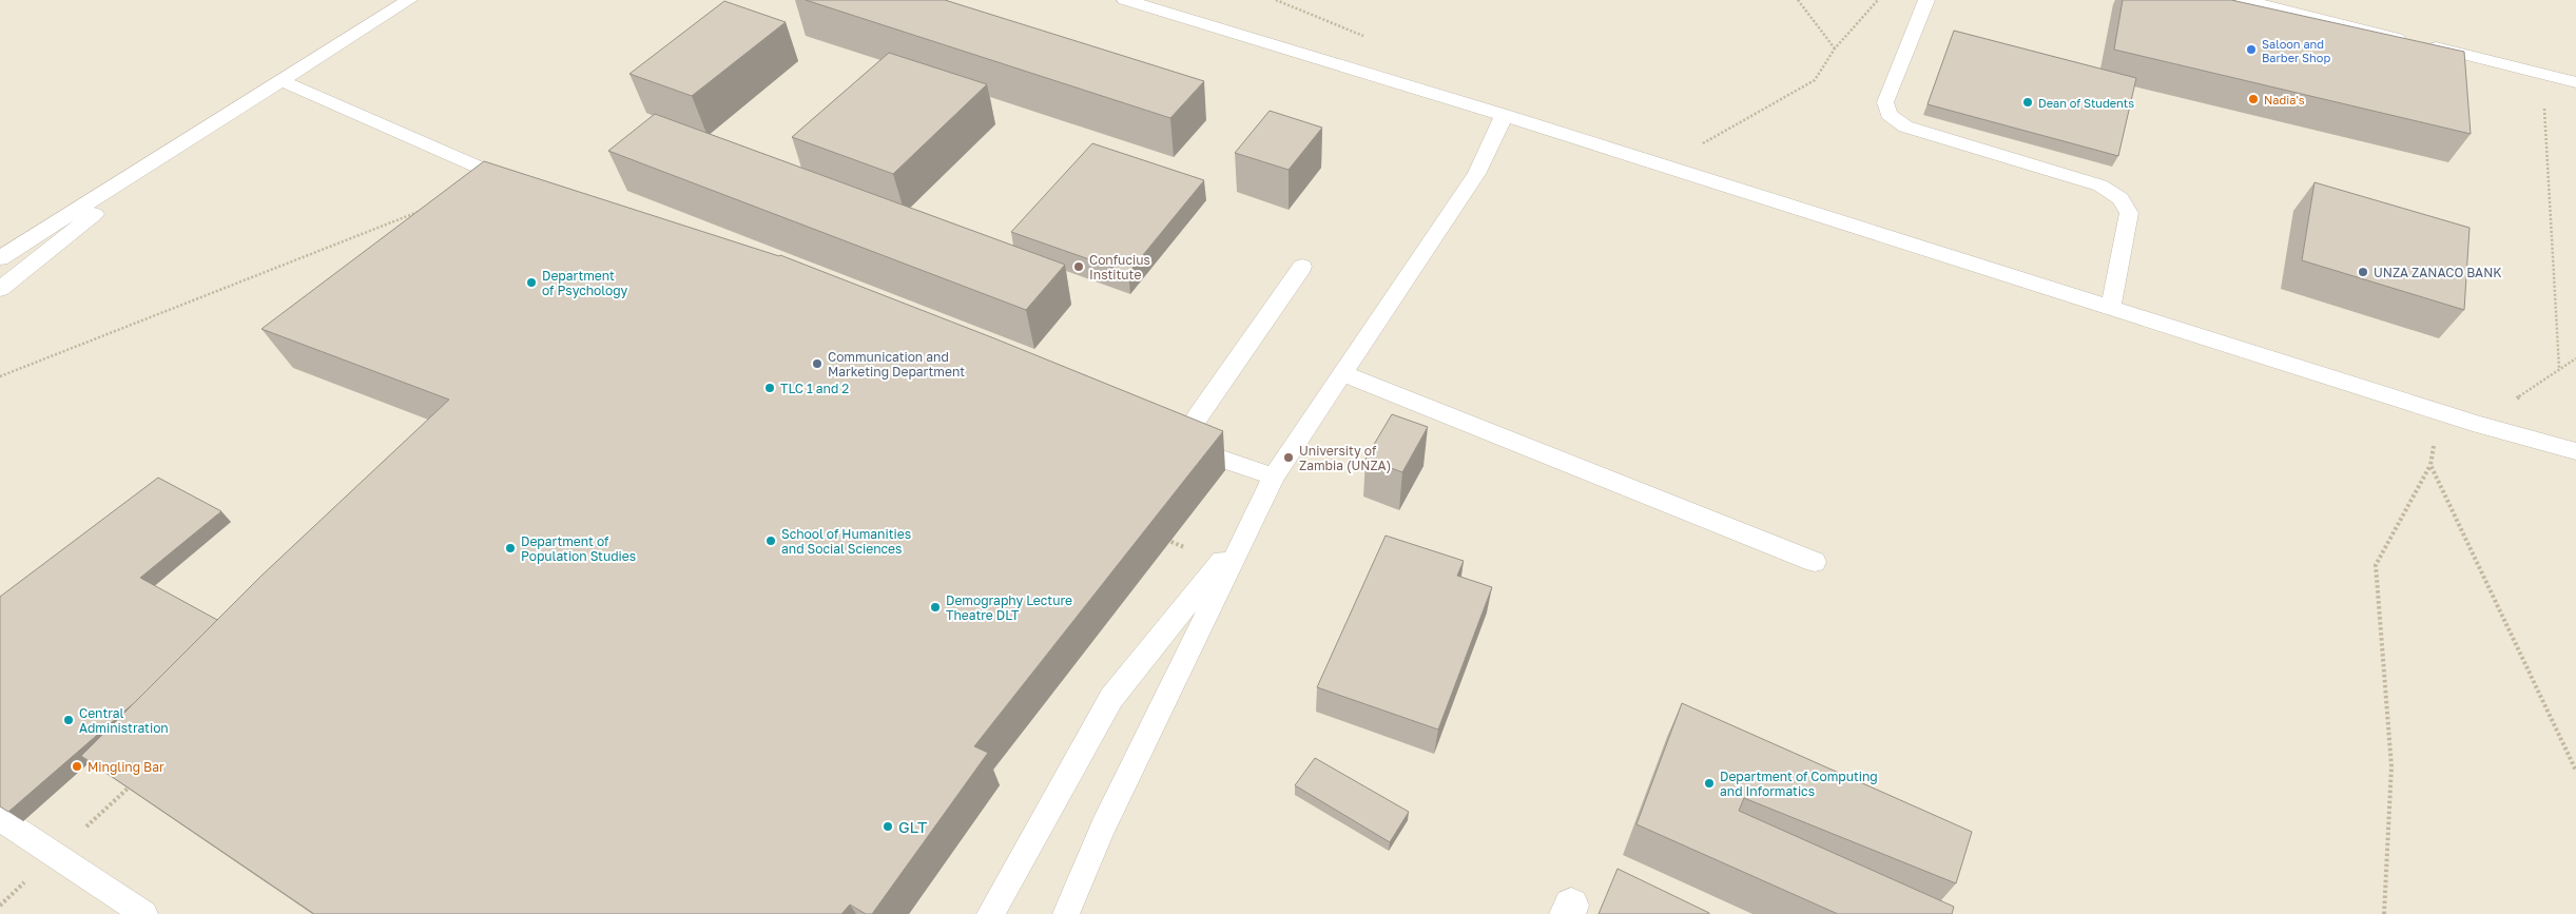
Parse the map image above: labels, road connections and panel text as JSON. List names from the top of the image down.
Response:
{
  "places": [
    "Saloon and Barber Shop",
    "Nadia's",
    "Dean of Students",
    "Confucius Institute",
    "UNZA ZANACO BANK",
    "Department of Psychology",
    "Communication and Marketing Department",
    "TLC 1 and 2",
    "University of Zambia (UNZA)",
    "School of Humanities and Social Sciences",
    "Department of Population Studies",
    "Demography Lecture Theatre DLT",
    "Central Administration",
    "Mingling Bar",
    "Department of Computing and Informatics",
    "GLT"
  ]
}
